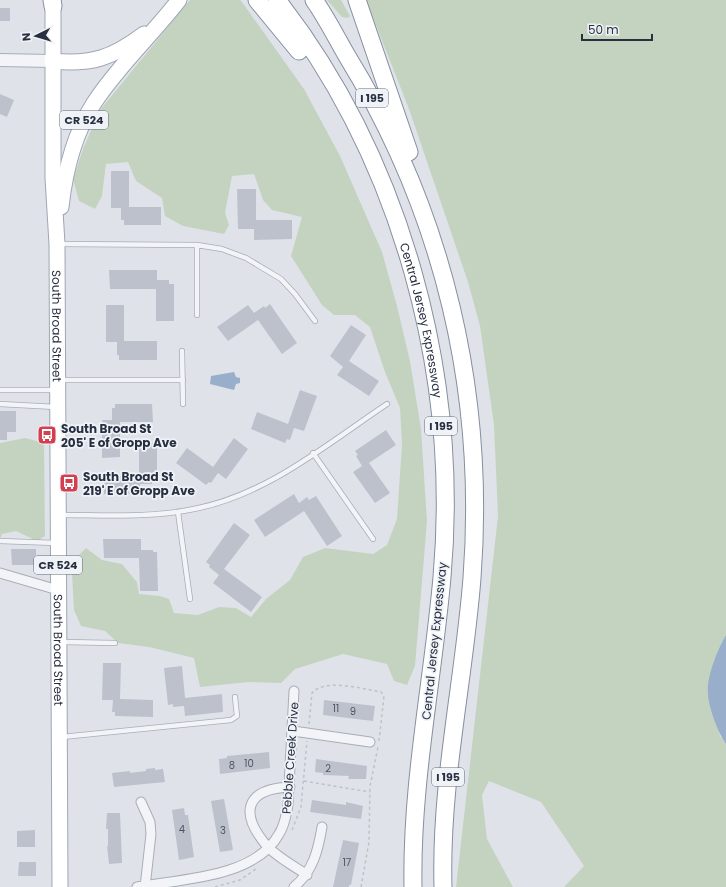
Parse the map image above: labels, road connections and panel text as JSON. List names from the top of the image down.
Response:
{
  "streets": {
    "highway": ["I 195", "Central Jersey Expressway"],
    "main road": ["CR 524", "South Broad Street"],
    "street": ["Pebble Creek Drive"]
  },
  "places": {
    "bus stop": ["South Broad St 205' E of Gropp Ave", "South Broad St 219' E of Gropp Ave"]
  },
  "house_numbers": [
    "11",
    "9",
    "10",
    "8",
    "2",
    "4",
    "3",
    "17"
  ],
  "scale_bar": "50 m",
  "north": "left"
}
